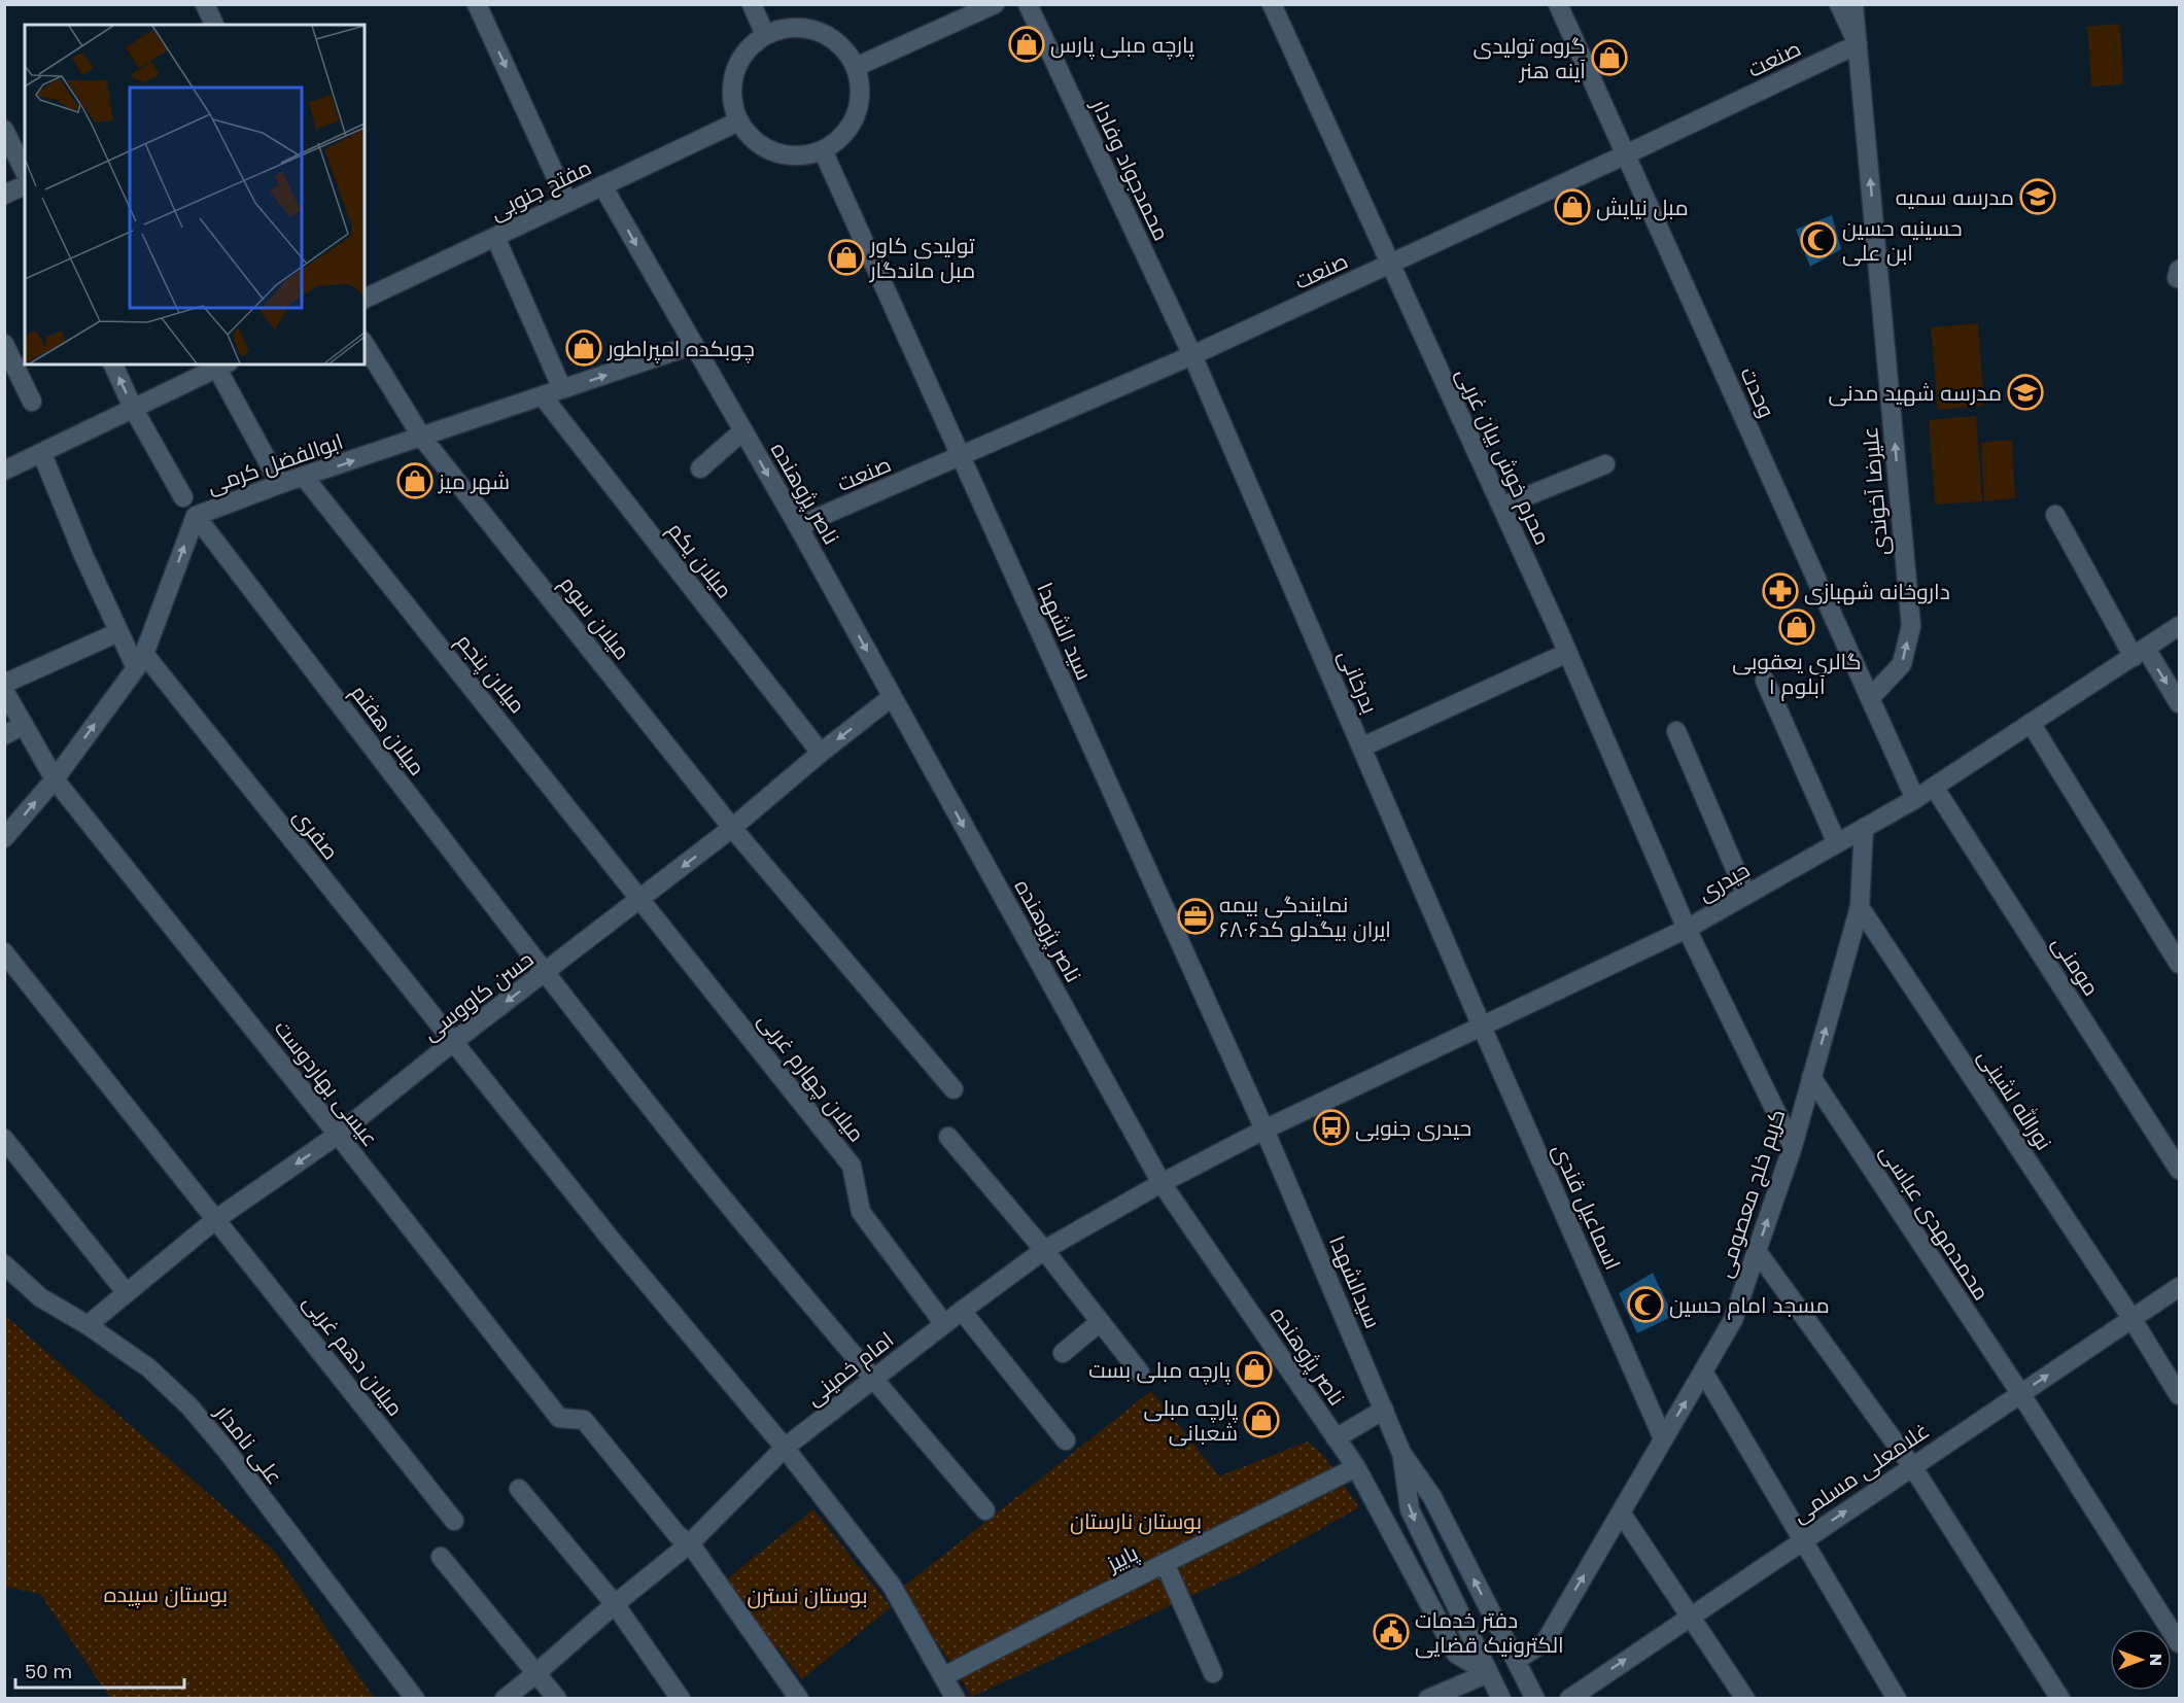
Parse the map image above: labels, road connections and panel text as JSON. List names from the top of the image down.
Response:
{
  "streets": {
    "street": [
      "صنعت",
      "محمدجواد وفادار",
      "مفتح جنوبی",
      "وحدت",
      "محرم خوش بیان غربی",
      "ابوالفضل کرمی",
      "علیرضا آخوندی",
      "ناصر پژوهنده",
      "میلان یکم",
      "میلان سوم",
      "سید الشهدا",
      "میلان پنجم",
      "بدرخانی",
      "میلان هفتم",
      "صفری",
      "حیدری",
      "مومنی",
      "حسن کاووسی",
      "میلان چهارم غربی",
      "عیسی بهاردوست",
      "نورالله لشینی",
      "کریم خلج معصومی",
      "اسماعیل قندی",
      "محمدمهدی عباسی",
      "سیدالشهدا",
      "میلان دهم غربی",
      "امام خمینی",
      "علی نامدار",
      "غلامعلی مسلمی",
      "پاییز"
    ]
  },
  "crossings": [
    ["صنعت", "محمدجواد وفادار"],
    ["صنعت", "وحدت"],
    ["صنعت", "محرم خوش بیان غربی"],
    ["صنعت", "علیرضا آخوندی"],
    ["صنعت", "ناصر پژوهنده"],
    ["صنعت", "سید الشهدا"],
    ["صنعت", "بدرخانی"],
    ["محمدجواد وفادار", "بدرخانی"],
    ["مفتح جنوبی", "ناصر پژوهنده"],
    ["مفتح جنوبی", "سید الشهدا"],
    ["وحدت", "علیرضا آخوندی"],
    ["وحدت", "حیدری"],
    ["محرم خوش بیان غربی", "حیدری"],
    ["محرم خوش بیان غربی", "کریم خلج معصومی"],
    ["ابوالفضل کرمی", "ناصر پژوهنده"],
    ["ابوالفضل کرمی", "میلان یکم"],
    ["ابوالفضل کرمی", "میلان سوم"],
    ["ابوالفضل کرمی", "میلان پنجم"],
    ["ابوالفضل کرمی", "میلان هفتم"],
    ["ابوالفضل کرمی", "صفری"],
    ["ابوالفضل کرمی", "عیسی بهاردوست"],
    ["ناصر پژوهنده", "حسن کاووسی"],
    ["ناصر پژوهنده", "سیدالشهدا"],
    ["ناصر پژوهنده", "امام خمینی"],
    ["ناصر پژوهنده", "پاییز"],
    ["میلان یکم", "حسن کاووسی"],
    ["میلان سوم", "حسن کاووسی"],
    ["سید الشهدا", "حیدری"],
    ["سید الشهدا", "سیدالشهدا"],
    ["سید الشهدا", "امام خمینی"],
    ["میلان پنجم", "حسن کاووسی"],
    ["میلان پنجم", "میلان چهارم غربی"],
    ["بدرخانی", "حیدری"],
    ["بدرخانی", "اسماعیل قندی"],
    ["میلان هفتم", "حسن کاووسی"],
    ["میلان هفتم", "امام خمینی"],
    ["صفری", "حسن کاووسی"],
    ["صفری", "امام خمینی"],
    ["صفری", "پاییز"],
    ["حیدری", "مومنی"],
    ["حیدری", "کریم خلج معصومی"],
    ["حیدری", "اسماعیل قندی"],
    ["حیدری", "سیدالشهدا"],
    ["حیدری", "امام خمینی"],
    ["حسن کاووسی", "میلان چهارم غربی"],
    ["حسن کاووسی", "عیسی بهاردوست"],
    ["حسن کاووسی", "میلان دهم غربی"],
    ["حسن کاووسی", "علی نامدار"],
    ["میلان چهارم غربی", "امام خمینی"],
    ["عیسی بهاردوست", "امام خمینی"],
    ["نورالله لشینی", "کریم خلج معصومی"],
    ["نورالله لشینی", "غلامعلی مسلمی"],
    ["کریم خلج معصومی", "اسماعیل قندی"],
    ["کریم خلج معصومی", "محمدمهدی عباسی"],
    ["کریم خلج معصومی", "سیدالشهدا"],
    ["محمدمهدی عباسی", "غلامعلی مسلمی"],
    ["سیدالشهدا", "امام خمینی"]
  ],
  "one_way": [
    "ابوالفضل کرمی",
    "علیرضا آخوندی",
    "ناصر پژوهنده",
    "حسن کاووسی",
    "کریم خلج معصومی",
    "غلامعلی مسلمی"
  ],
  "parks": ["بوستان نارستان", "بوستان سپیده", "بوستان نسترن"],
  "places": {
    "shop": [
      "پارچه مبلی پارس",
      "گروه تولیدی آینه هنر",
      "مبل نیایش",
      "تولیدی کاور مبل ماندگار",
      "چوبکده امپراطور",
      "شهر میز",
      "گالری یعقوبی آبلوم ۱",
      "پارچه مبلی بست",
      "پارچه مبلی شعبانی"
    ],
    "school or university": ["مدرسه سمیه", "مدرسه شهید مدنی"],
    "mosque": ["حسینیه حسین ابن علی", "مسجد امام حسین"],
    "pharmacy": ["داروخانه شهبازی"],
    "office": ["نمایندگی بیمه ایران بیگدلو کد۶۸۰۶"],
    "bus stop": ["حیدری جنوبی"],
    "public building": ["دفتر خدمات الکترونیک قضایی"]
  },
  "scale_bar": "50 m",
  "north": "right"
}
